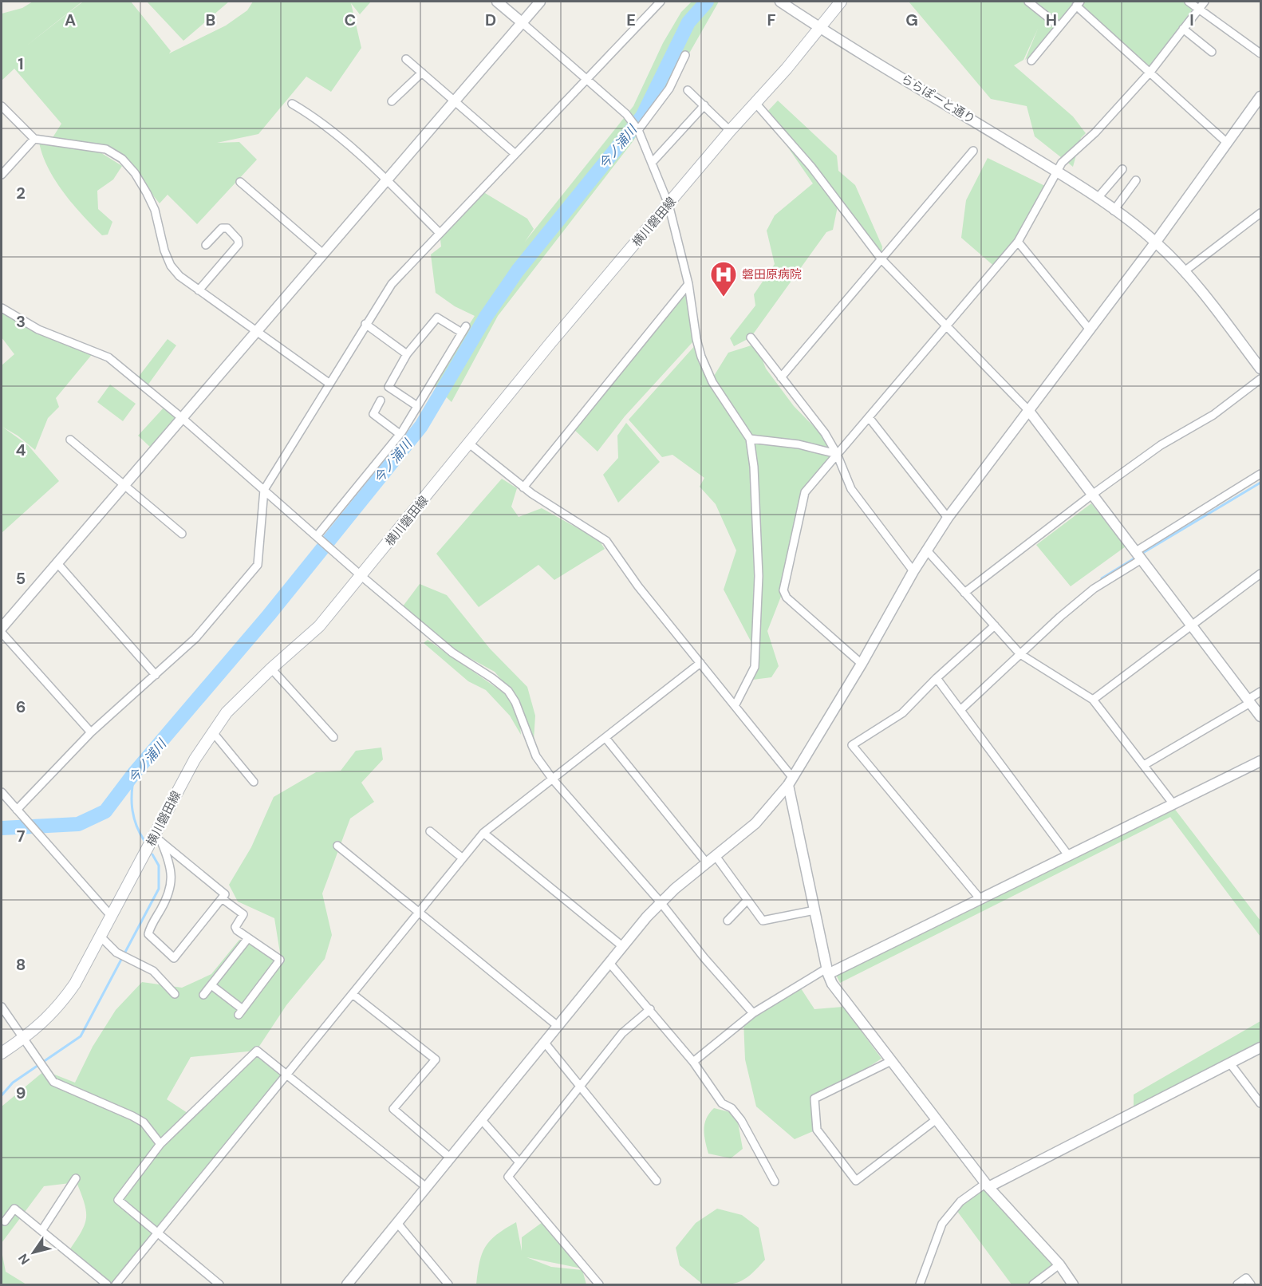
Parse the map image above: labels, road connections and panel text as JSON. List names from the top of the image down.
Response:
{
  "streets": {
    "main road": ["横川磐田線"],
    "street": ["ららぽーと通り"]
  },
  "crossings": [
    ["ららぽーと通り", "横川磐田線"]
  ],
  "water": ["今ノ浦川"],
  "places": {
    "hospital": ["磐田原病院"]
  },
  "north": "bottom left",
  "grid": {
    "columns": [
      "A",
      "B",
      "C",
      "D",
      "E",
      "F",
      "G",
      "H",
      "I"
    ],
    "rows": [
      "1",
      "2",
      "3",
      "4",
      "5",
      "6",
      "7",
      "8",
      "9"
    ]
  }
}
